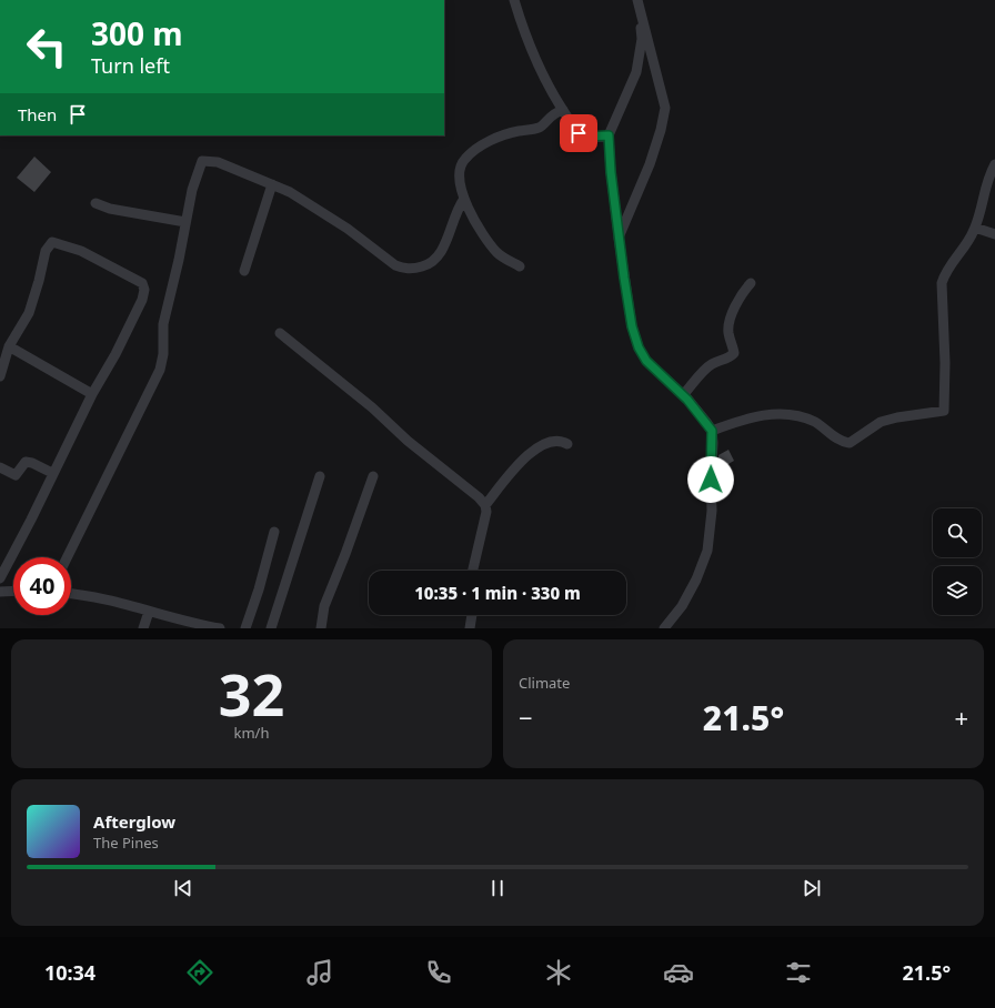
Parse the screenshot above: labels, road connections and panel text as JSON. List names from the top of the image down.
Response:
{
  "page": {
    "turn": ["300 m", "Turn left"],
    "then": "Then",
    "limit": "40",
    "trip": "10:35 · 1 min · 330 m",
    "tile": [
      ["32", "km/h"],
      "Climate"
    ],
    "heat": ["−", "21.5°", "+"],
    "song": ["Afterglow", "The Pines"],
    "tabs": ["10:34", "21.5°"]
  }
}
